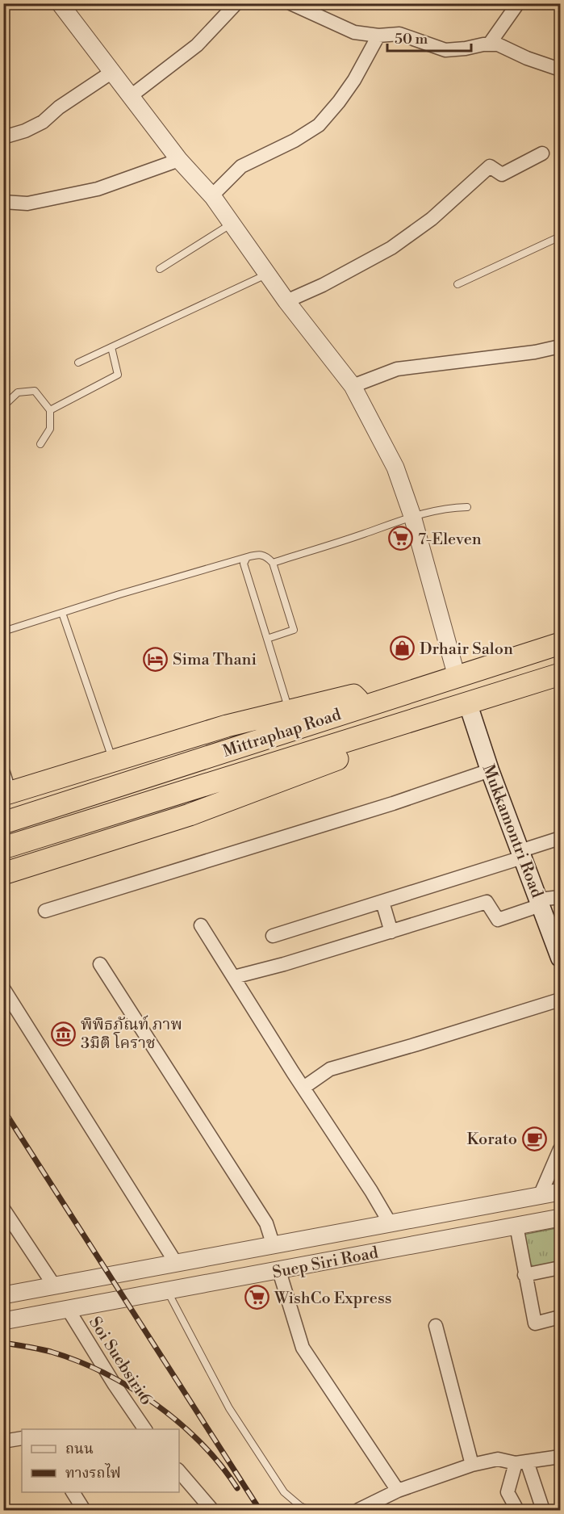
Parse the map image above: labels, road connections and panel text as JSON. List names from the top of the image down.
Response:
{
  "streets": {
    "highway": ["Mittraphap Road"],
    "main road": ["Mukkamontri Road"],
    "street": ["Suep Siri Road", "Soi Suebsiri 6"]
  },
  "crossings": [
    ["Mittraphap Road", "Mukkamontri Road"],
    ["Suep Siri Road", "Soi Suebsiri 6"]
  ],
  "places": {
    "supermarket": ["7-Eleven", "WishCo Express"],
    "shop": ["Drhair Salon"],
    "hotel": ["Sima Thani"],
    "museum": ["พิพิธภัณท์ ภาพ 3มิติ โคราช"],
    "cafe": ["Korato"]
  },
  "legend": ["ถนน", "ทางรถไฟ"],
  "scale_bar": "50 m"
}
